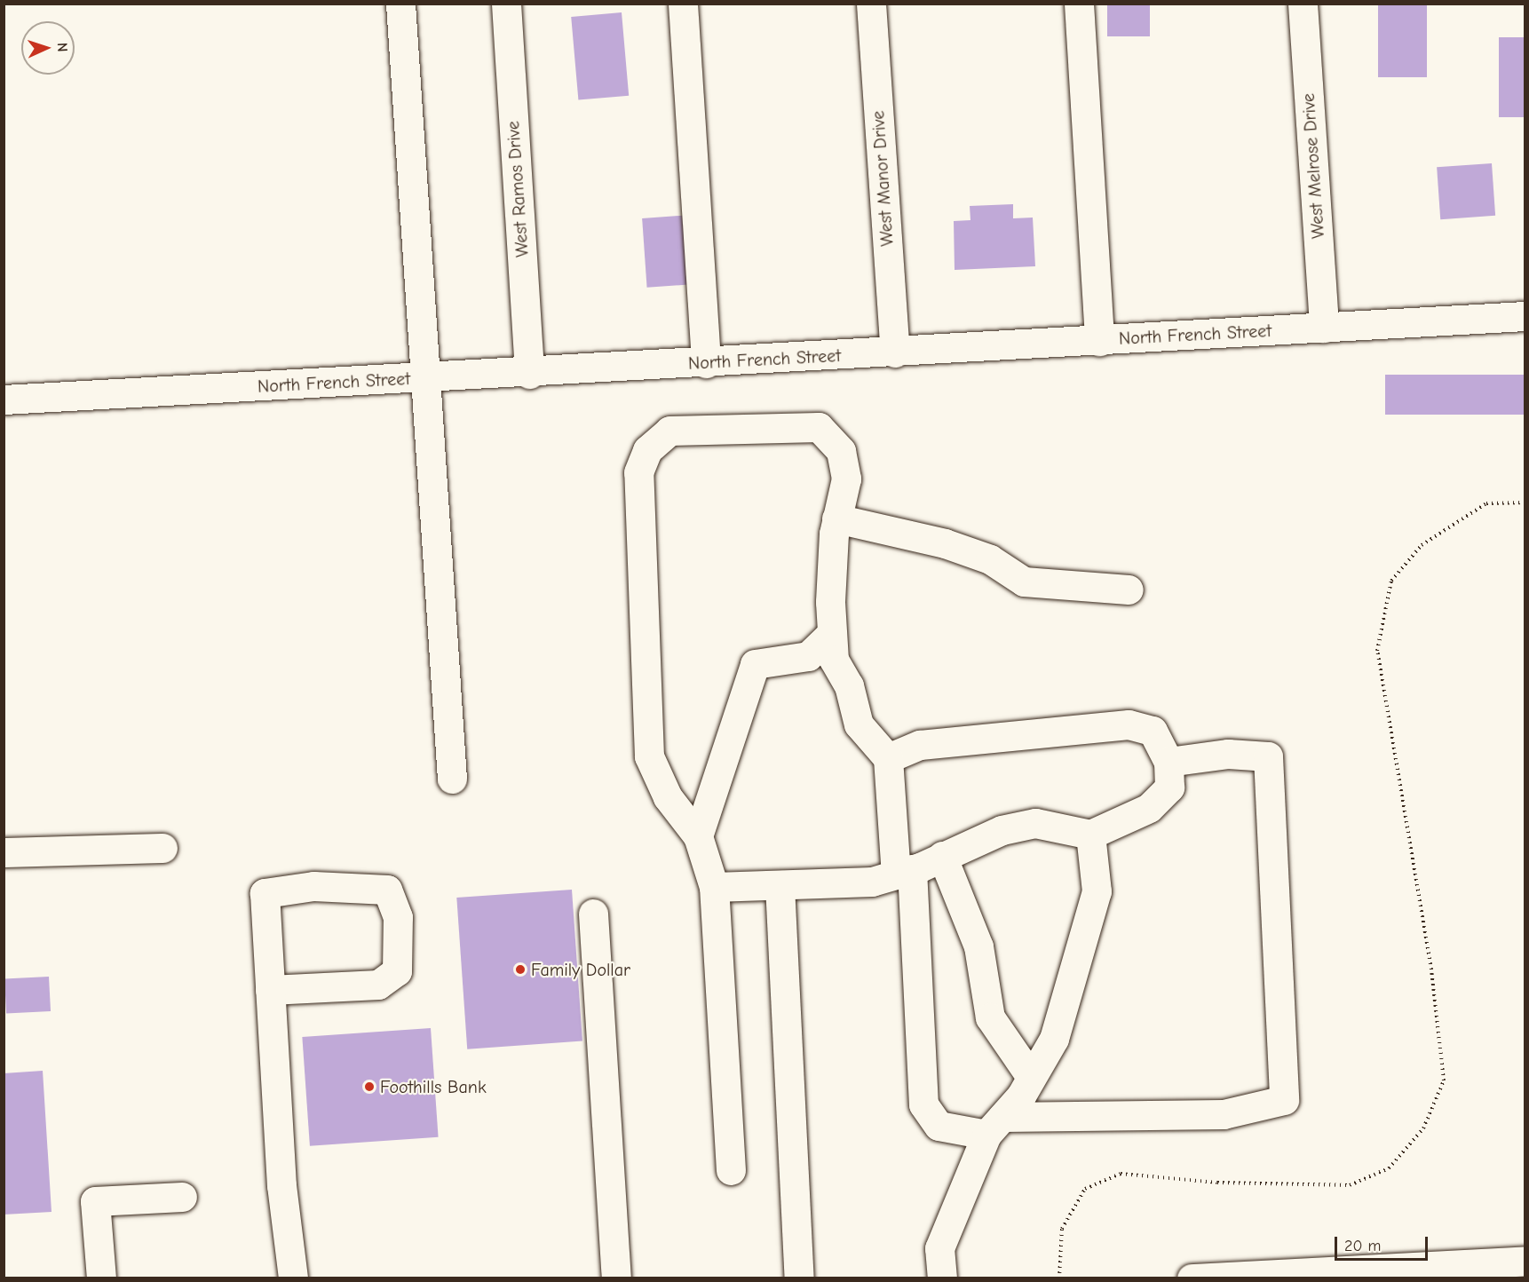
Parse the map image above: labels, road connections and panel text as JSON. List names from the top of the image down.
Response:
{
  "streets": {
    "street": [
      "West Melrose Drive",
      "West Manor Drive",
      "West Ramos Drive",
      "North French Street"
    ]
  },
  "crossings": [
    ["West Melrose Drive", "North French Street"],
    ["West Manor Drive", "North French Street"],
    ["West Ramos Drive", "North French Street"]
  ],
  "places": ["Family Dollar", "Foothills Bank"],
  "scale_bar": "20 m",
  "north": "right"
}
